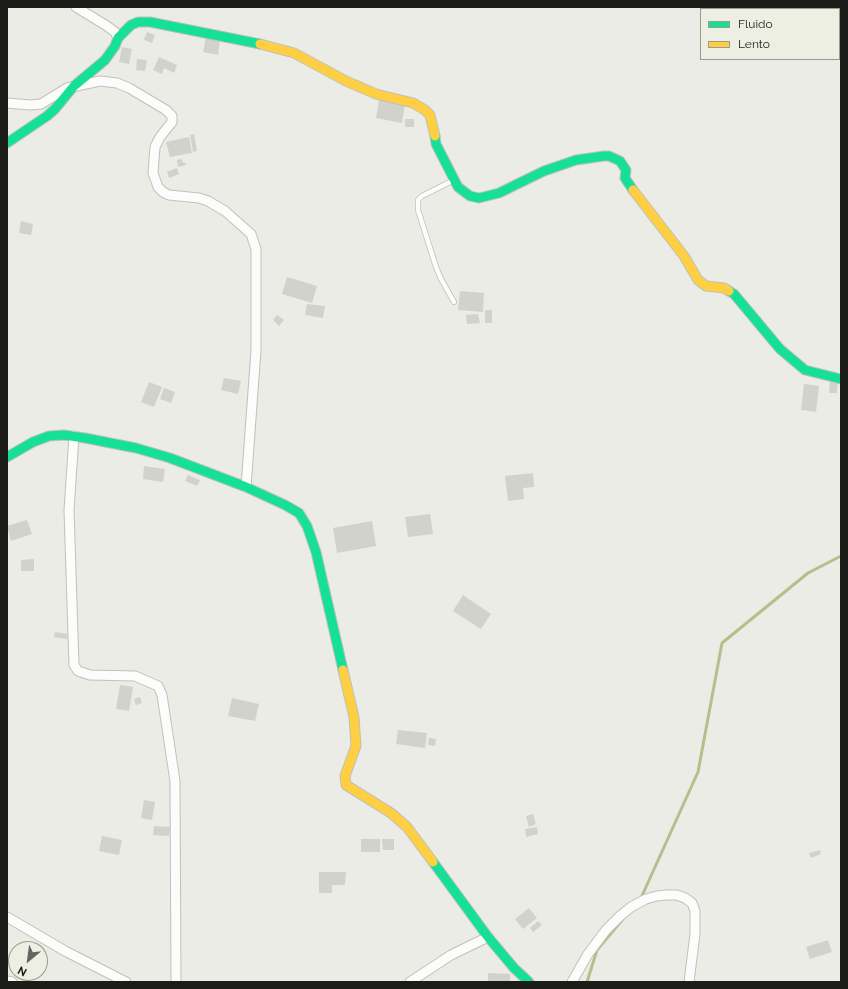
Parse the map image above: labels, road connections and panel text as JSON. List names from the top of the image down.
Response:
{
  "legend": ["Fluido", "Lento"],
  "north": "bottom left"
}
